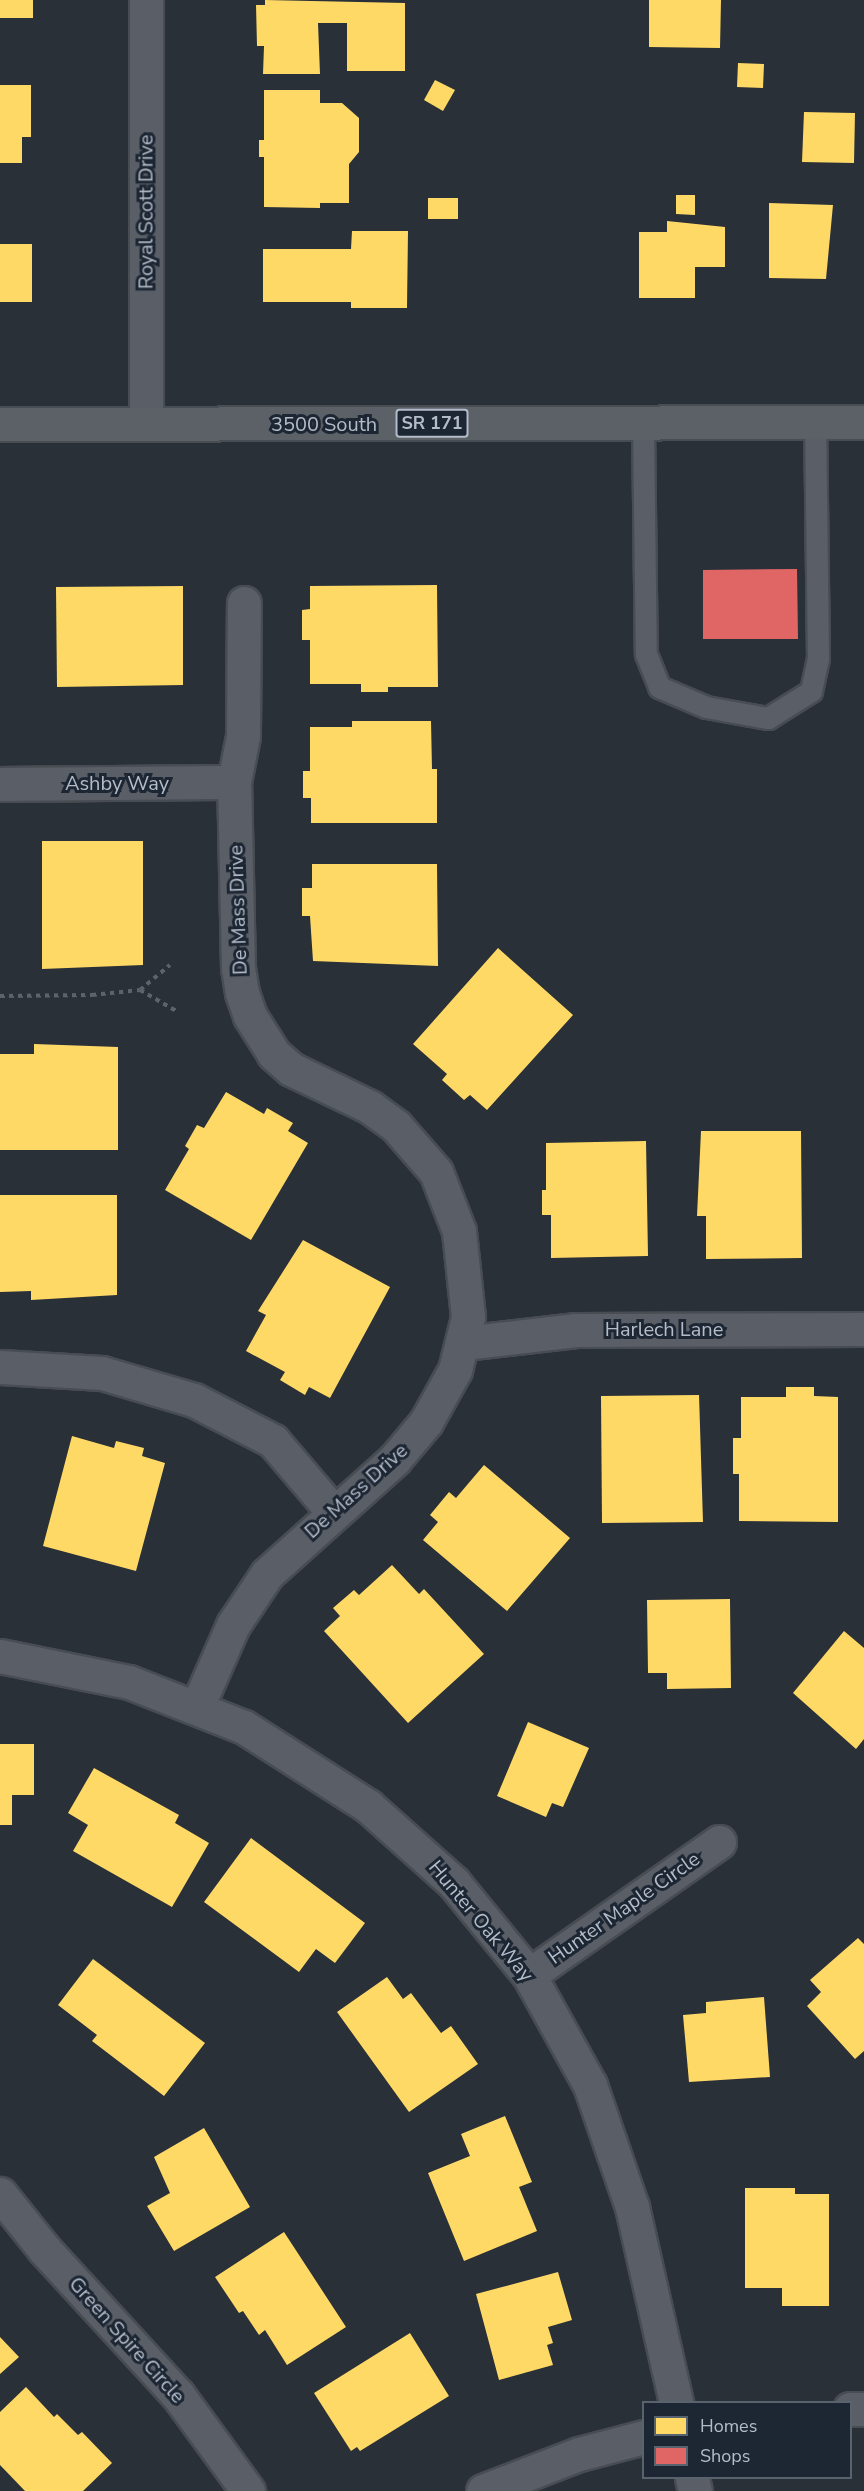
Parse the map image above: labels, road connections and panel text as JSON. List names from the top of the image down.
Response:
{
  "streets": {
    "main road": ["SR 171", "3500 South"],
    "street": [
      "Royal Scott Drive",
      "Ashby Way",
      "De Mass Drive",
      "Harlech Lane",
      "Hunter Maple Circle",
      "Hunter Oak Way",
      "Green Spire Circle"
    ]
  },
  "crossings": [
    ["Royal Scott Drive", "3500 South"],
    ["Ashby Way", "De Mass Drive"],
    ["De Mass Drive", "Harlech Lane"],
    ["De Mass Drive", "Hunter Oak Way"],
    ["Hunter Maple Circle", "Hunter Oak Way"]
  ],
  "legend": ["Homes", "Shops"]
}
